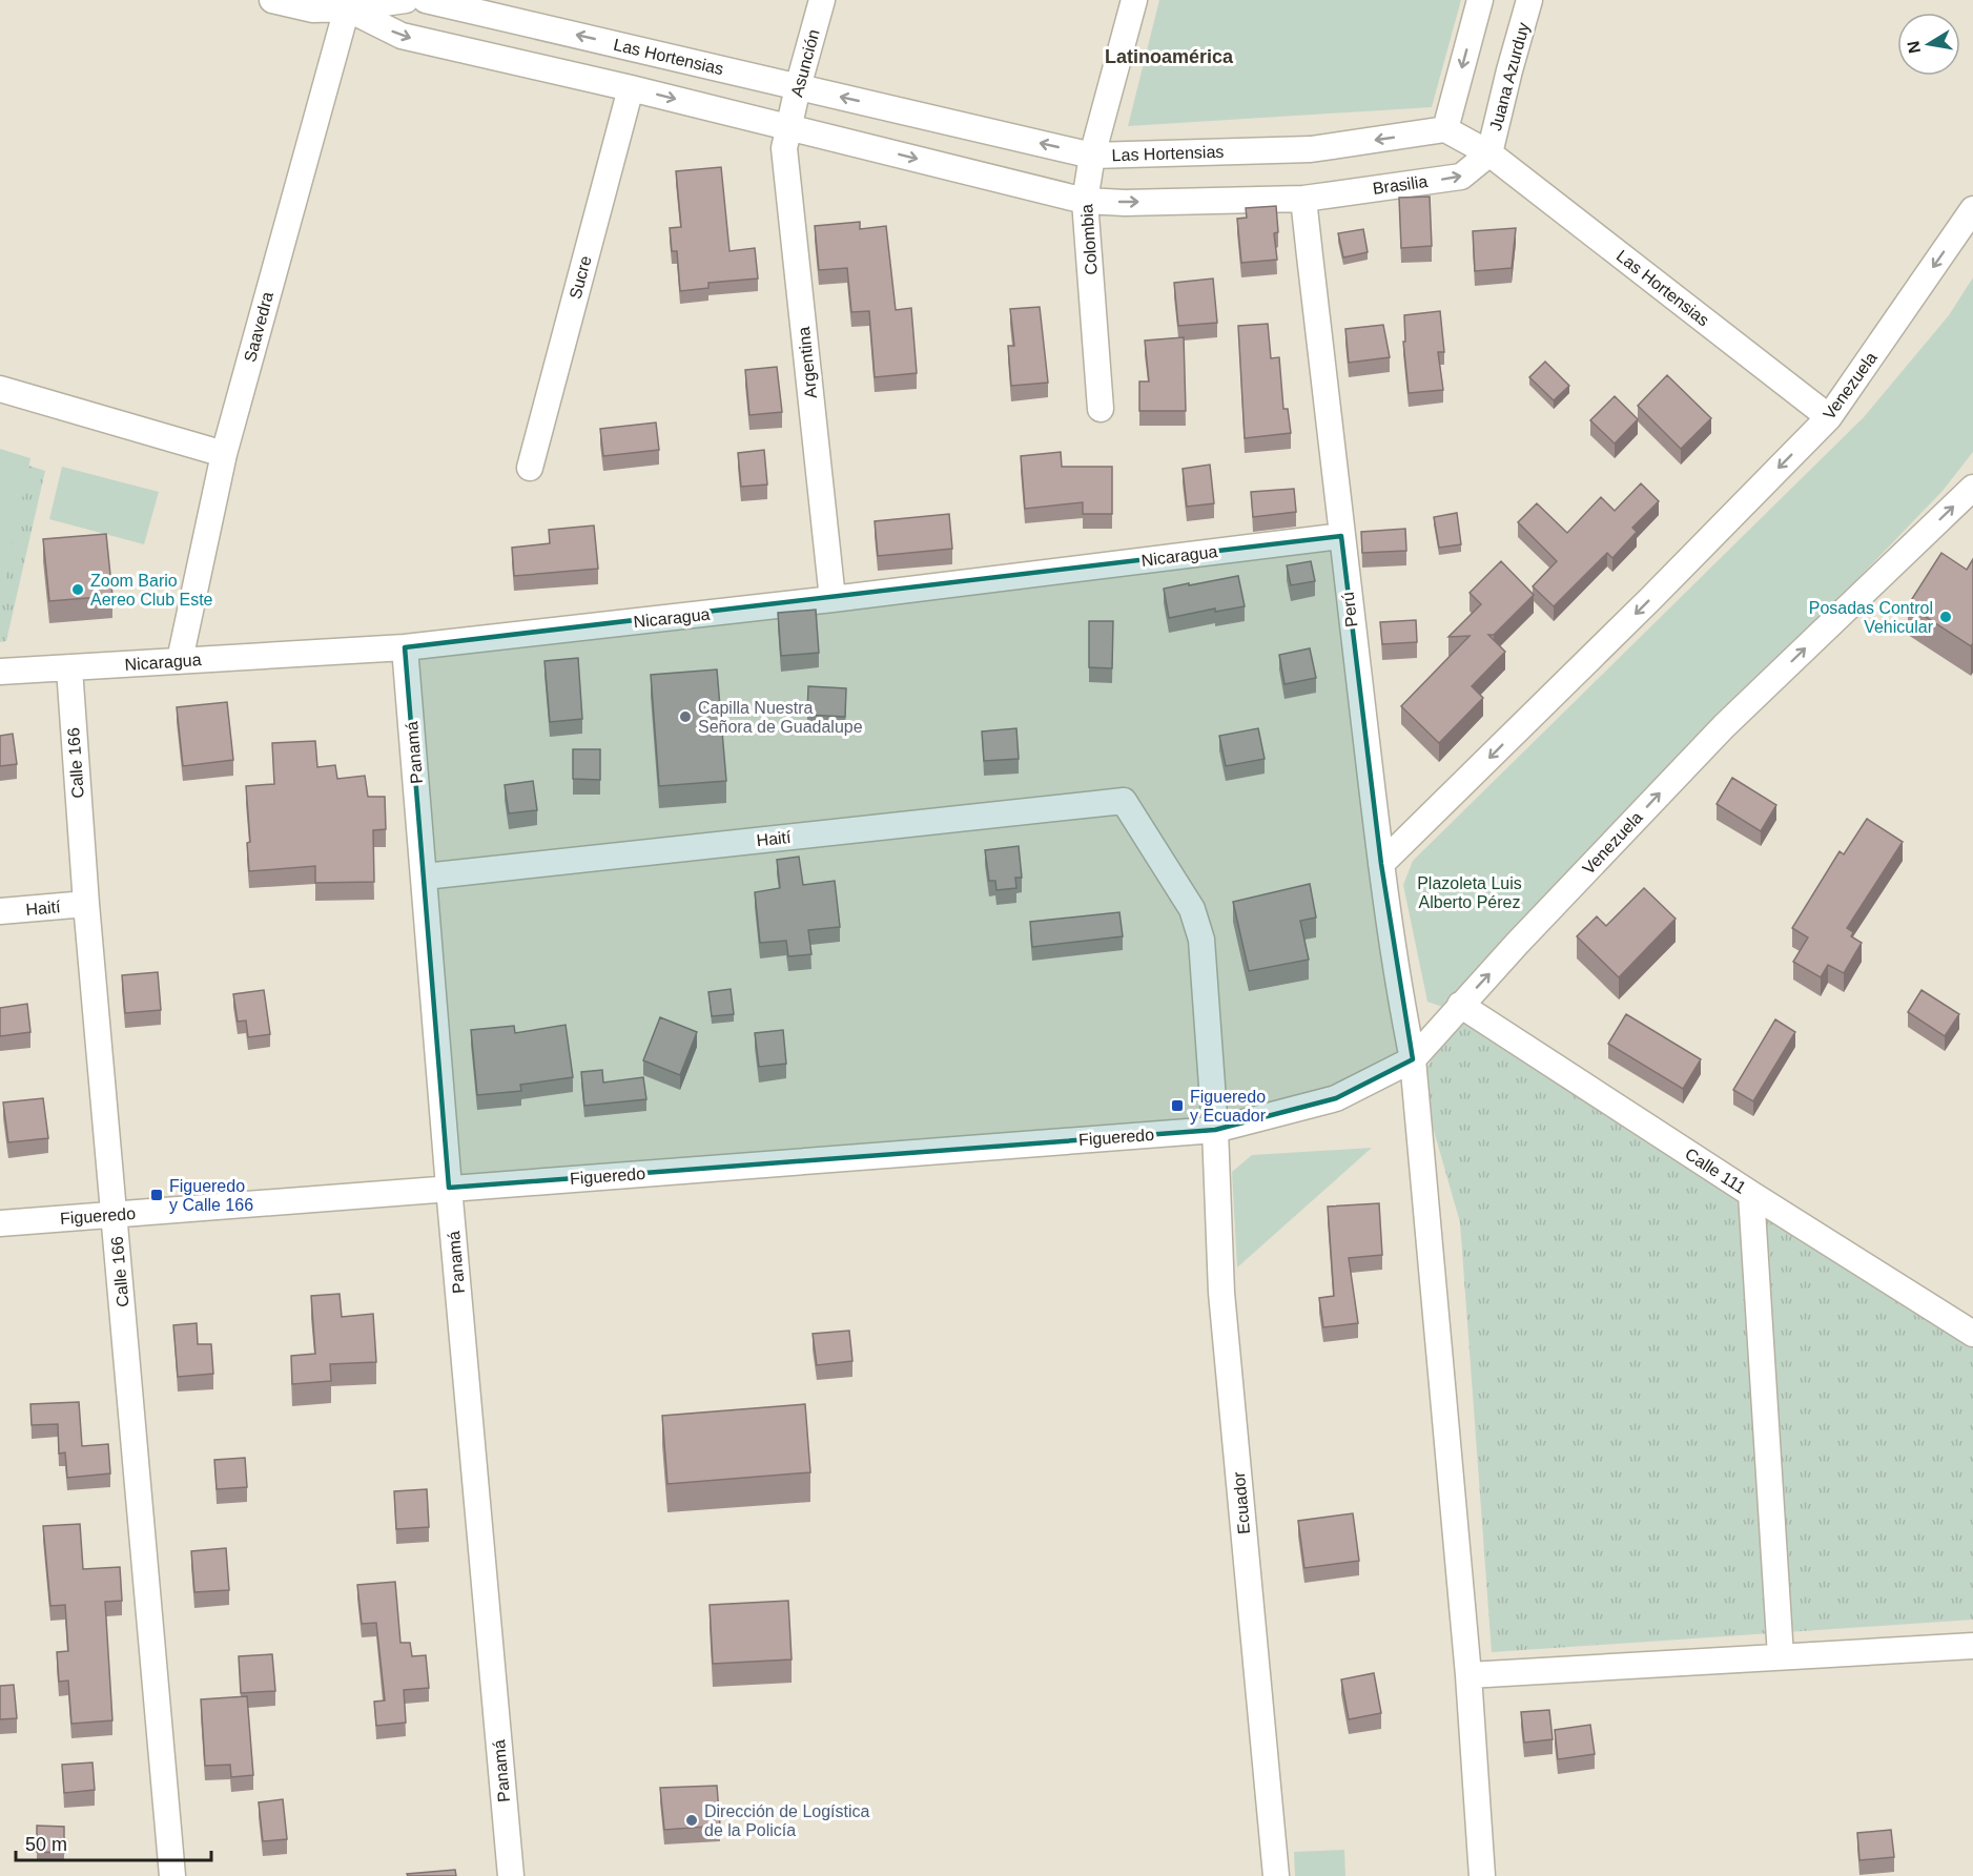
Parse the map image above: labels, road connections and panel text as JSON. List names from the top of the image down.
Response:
{
  "streets": {
    "street": [
      "Las Hortensias",
      "Asunción",
      "Juana Azurduy",
      "Brasilia",
      "Colombia",
      "Sucre",
      "Saavedra",
      "Argentina",
      "Venezuela",
      "Nicaragua",
      "Perú",
      "Panamá",
      "Calle 166",
      "Haití",
      "Figueredo",
      "Calle 111",
      "Ecuador"
    ]
  },
  "crossings": [
    ["Las Hortensias", "Asunción"],
    ["Las Hortensias", "Juana Azurduy"],
    ["Las Hortensias", "Brasilia"],
    ["Las Hortensias", "Colombia"],
    ["Las Hortensias", "Venezuela"],
    ["Asunción", "Argentina"],
    ["Juana Azurduy", "Brasilia"],
    ["Brasilia", "Perú"],
    ["Saavedra", "Nicaragua"],
    ["Argentina", "Nicaragua"],
    ["Venezuela", "Perú"],
    ["Venezuela", "Figueredo"],
    ["Venezuela", "Calle 111"],
    ["Venezuela", "Ecuador"],
    ["Nicaragua", "Perú"],
    ["Nicaragua", "Panamá"],
    ["Nicaragua", "Calle 166"],
    ["Panamá", "Haití"],
    ["Panamá", "Figueredo"],
    ["Calle 166", "Haití"],
    ["Calle 166", "Figueredo"],
    ["Haití", "Ecuador"],
    ["Figueredo", "Ecuador"]
  ],
  "one_way": ["Brasilia"],
  "districts": ["Latinoamérica"],
  "parks": ["Plazoleta Luis Alberto Pérez"],
  "places": {
    "other": [
      "Zoom Bario Aereo Club Este",
      "Posadas Control Vehicular",
      "Capilla Nuestra Señora de Guadalupe",
      "Dirección de Logística de la Policía"
    ],
    "transit": ["Figueredo y Ecuador", "Figueredo y Calle 166"]
  },
  "scale_bar": "50 m",
  "north": "left"
}
